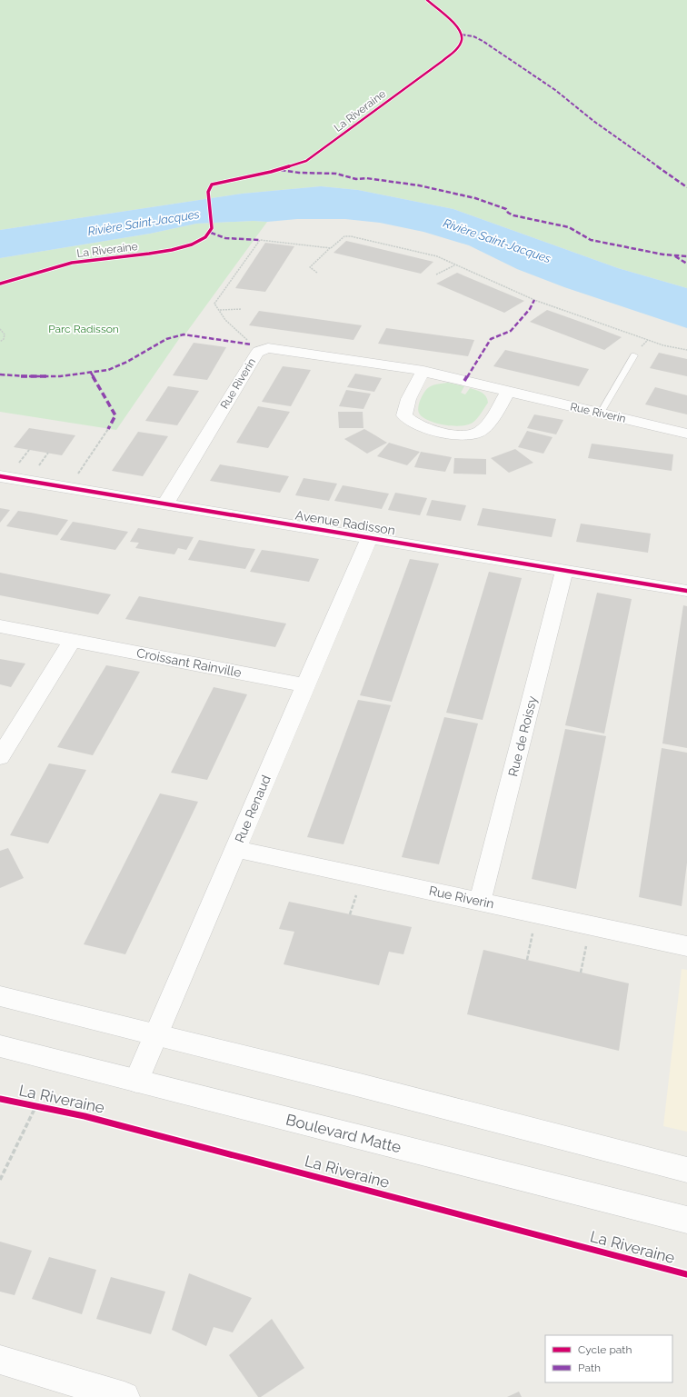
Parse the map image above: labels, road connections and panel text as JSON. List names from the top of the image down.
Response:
{
  "streets": {
    "street": [
      "Rue Riverin",
      "Avenue Radisson",
      "Croissant Rainville",
      "Rue de Roissy",
      "Rue Renaud",
      "Boulevard Matte"
    ],
    "cycle path": ["La Riveraine"]
  },
  "crossings": [
    ["Rue Riverin", "Avenue Radisson"],
    ["Rue Riverin", "Rue de Roissy"],
    ["Rue Riverin", "Rue Renaud"],
    ["Avenue Radisson", "Rue de Roissy"],
    ["Avenue Radisson", "Rue Renaud"],
    ["Croissant Rainville", "Rue Renaud"],
    ["Rue Renaud", "Boulevard Matte"]
  ],
  "water": ["Rivière Saint-Jacques"],
  "parks": ["Parc Radisson"],
  "legend": ["Cycle path", "Path"]
}
